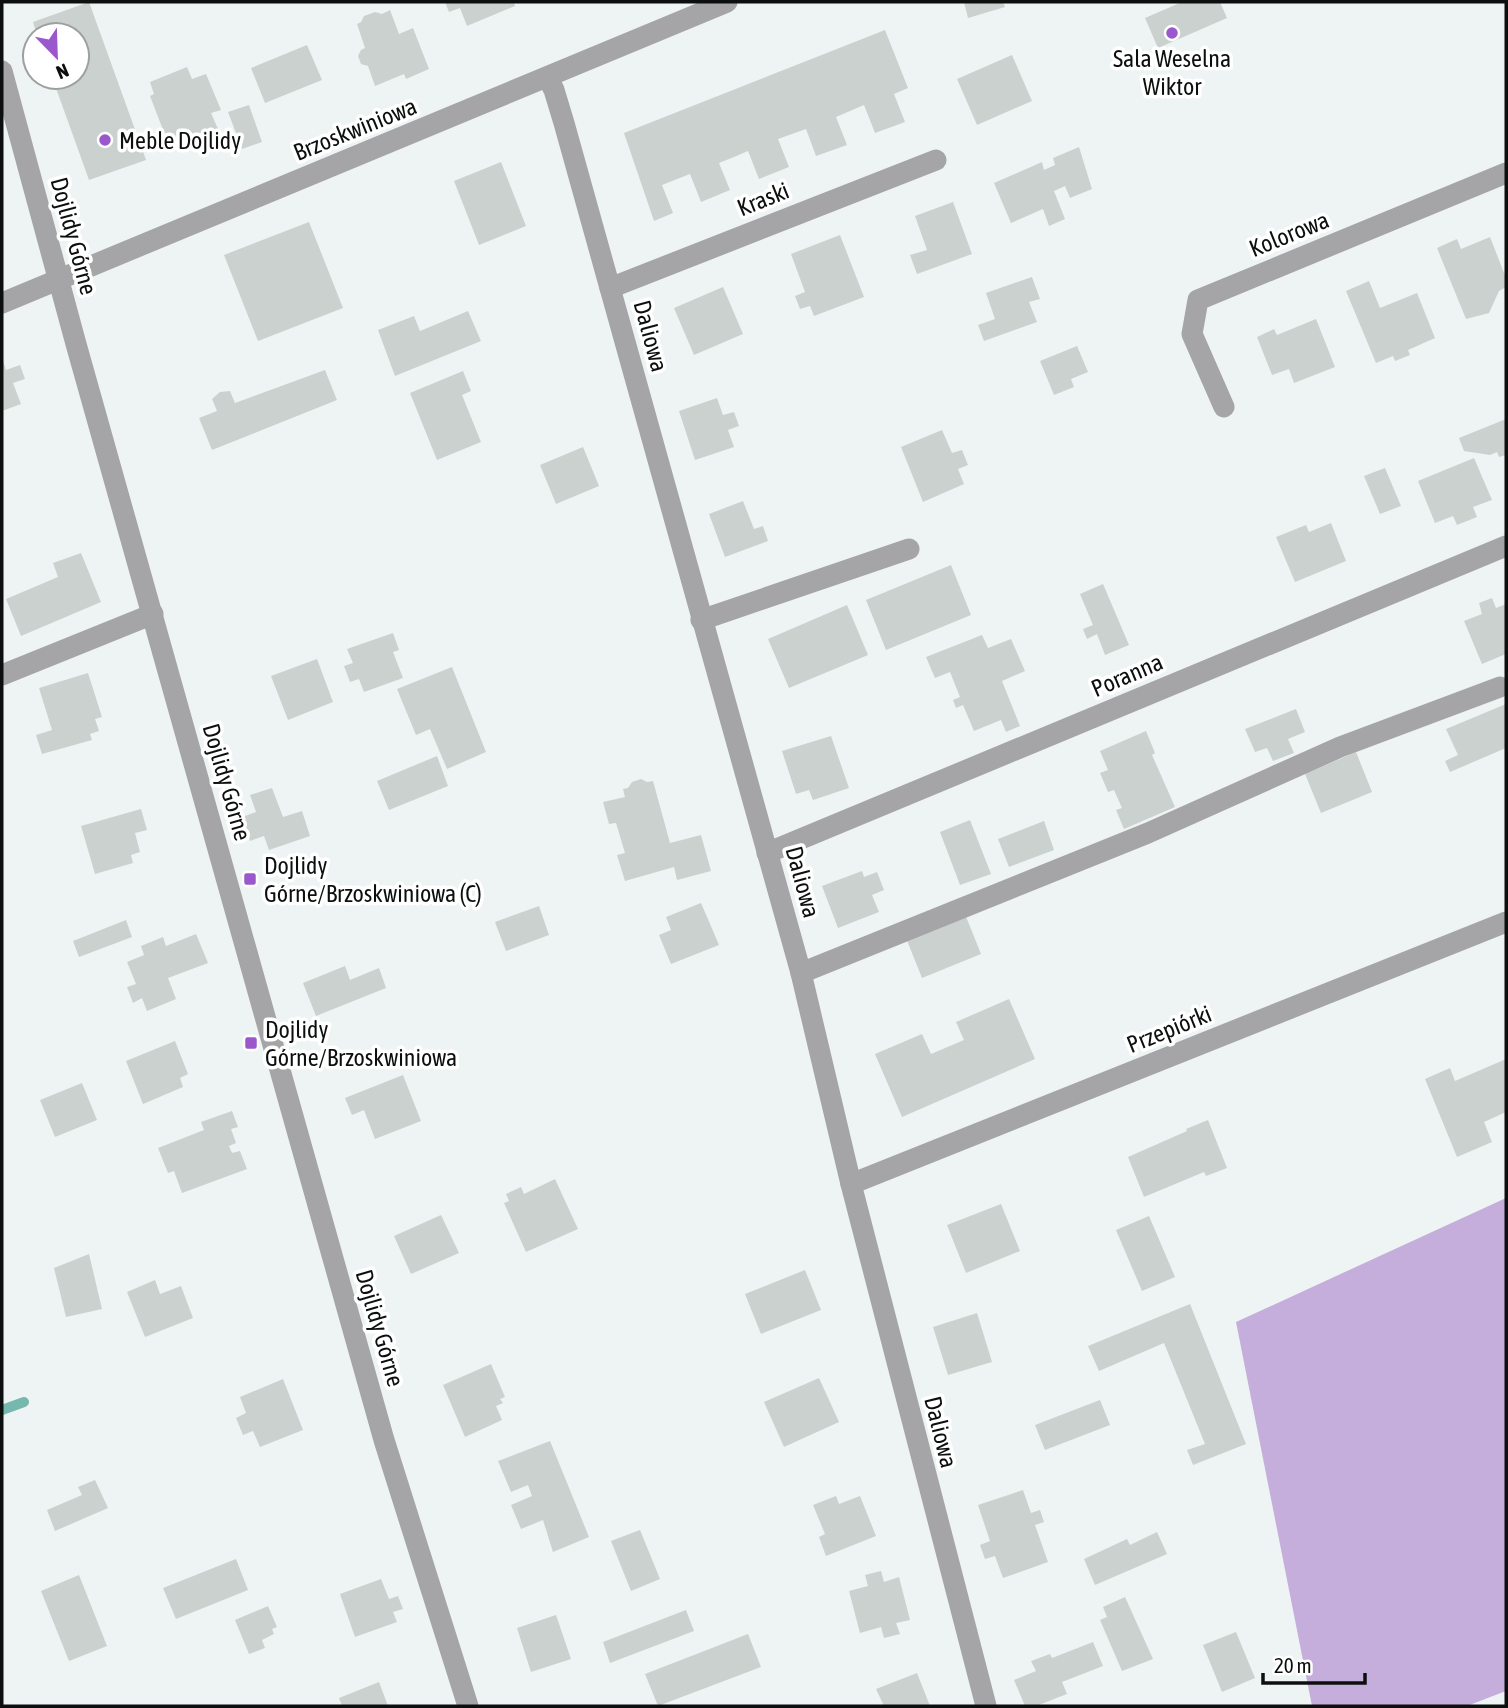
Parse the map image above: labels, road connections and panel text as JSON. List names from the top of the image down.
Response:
{
  "streets": {
    "street": [
      "Brzoskwiniowa",
      "Kraski",
      "Kolorowa",
      "Dojlidy Górne",
      "Daliowa",
      "Poranna",
      "Przepiórki"
    ]
  },
  "crossings": [
    ["Brzoskwiniowa", "Dojlidy Górne"],
    ["Brzoskwiniowa", "Daliowa"],
    ["Kraski", "Daliowa"],
    ["Daliowa", "Poranna"],
    ["Daliowa", "Przepiórki"]
  ],
  "places": {
    "other": ["Sala Weselna Wiktor", "Meble Dojlidy"],
    "transit": ["Dojlidy Górne/Brzoskwiniowa (C)", "Dojlidy Górne/Brzoskwiniowa"]
  },
  "scale_bar": "20 m",
  "north": "bottom right"
}
